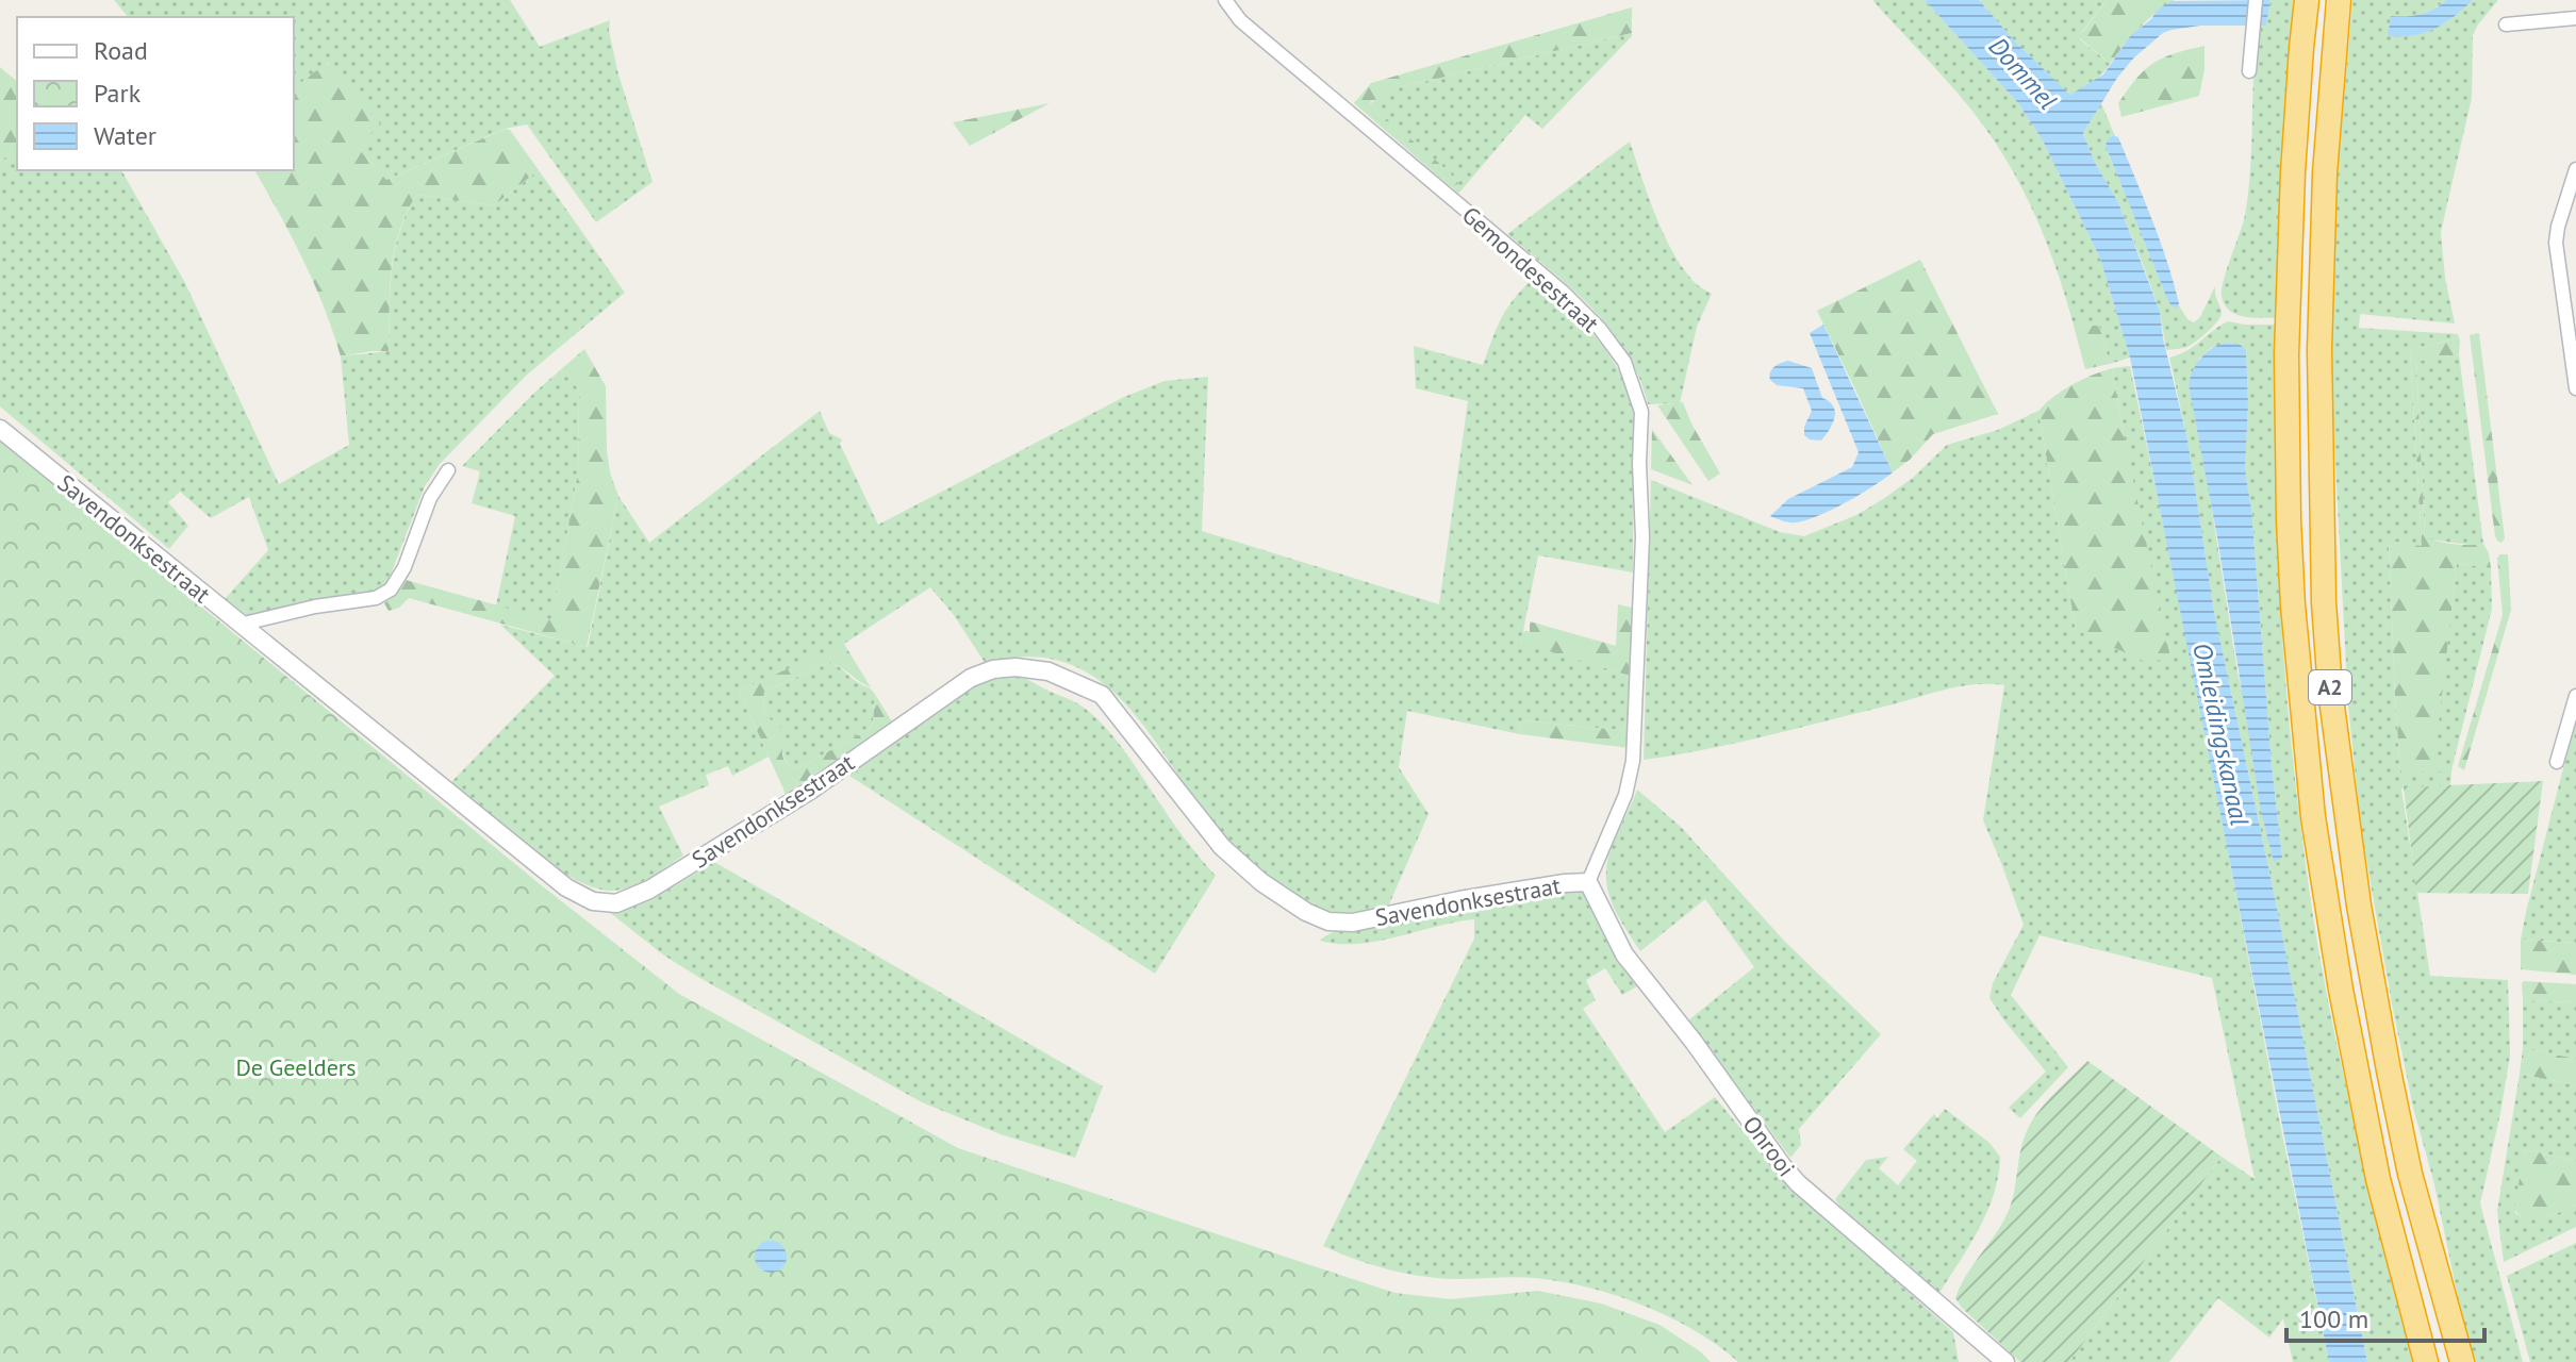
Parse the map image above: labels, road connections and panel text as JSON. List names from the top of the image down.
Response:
{
  "streets": {
    "highway": ["A2"],
    "street": ["Gemondesestraat", "Savendonksestraat", "Onrooi"]
  },
  "crossings": [
    ["Gemondesestraat", "Savendonksestraat"],
    ["Gemondesestraat", "Onrooi"],
    ["Savendonksestraat", "Onrooi"]
  ],
  "water": ["Dommel", "Omleidingskanaal"],
  "parks": ["De Geelders"],
  "legend": ["Road", "Park", "Water"],
  "scale_bar": "100 m"
}
